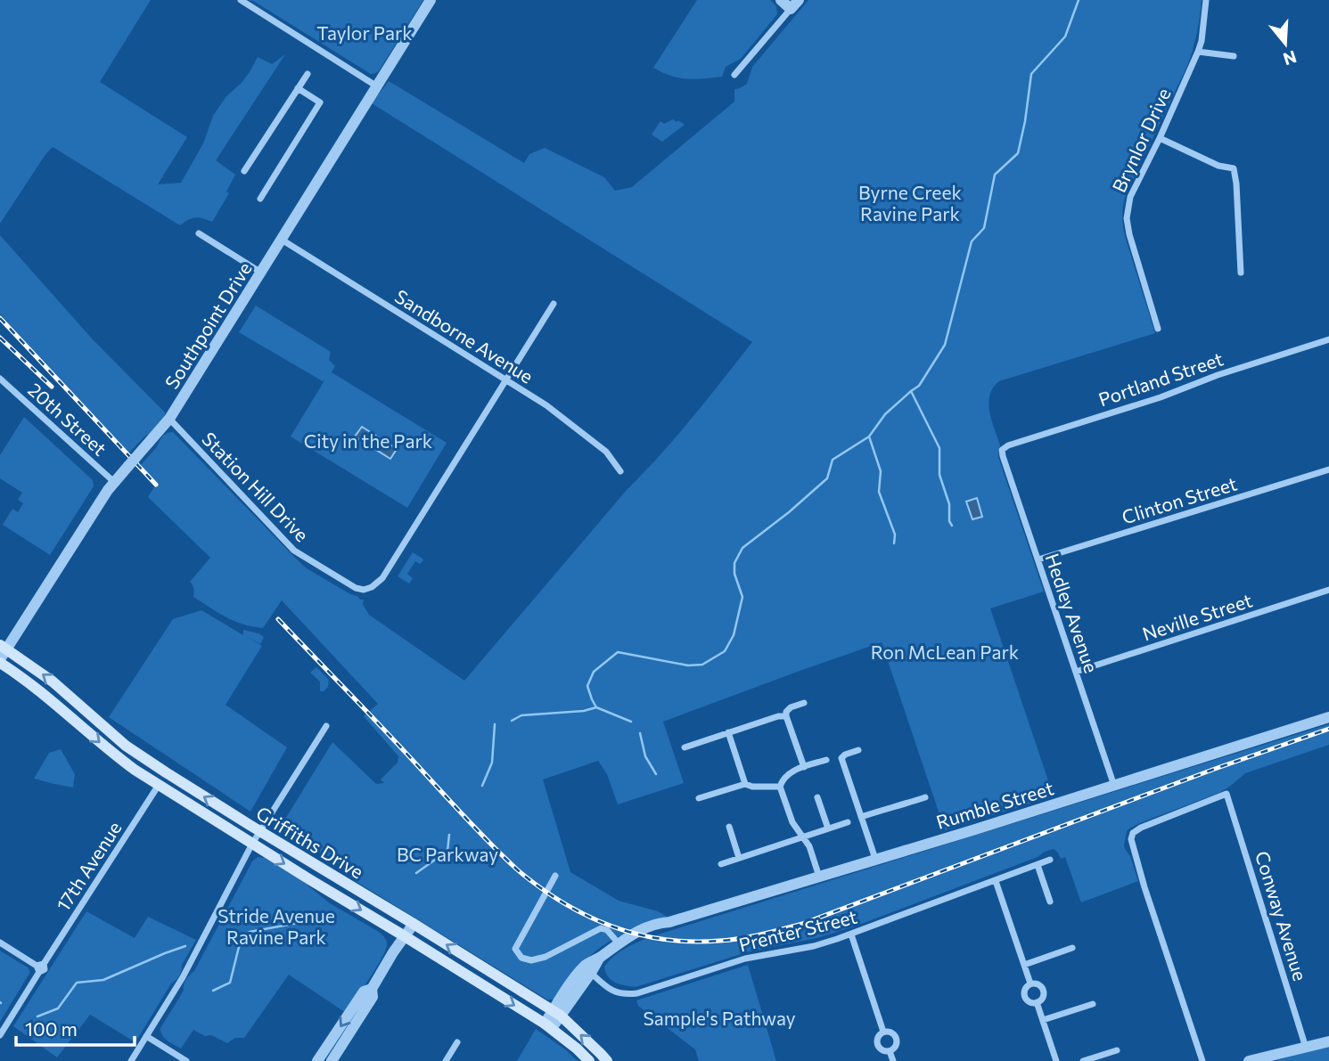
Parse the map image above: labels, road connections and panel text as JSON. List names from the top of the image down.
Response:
{
  "streets": {
    "main road": ["Griffiths Drive"],
    "street": [
      "Brynlor Drive",
      "Southpoint Drive",
      "Sandborne Avenue",
      "Portland Street",
      "20th Street",
      "Station Hill Drive",
      "Clinton Street",
      "Hedley Avenue",
      "Neville Street",
      "Rumble Street",
      "17th Avenue",
      "Conway Avenue",
      "Prenter Street"
    ]
  },
  "crossings": [
    ["Southpoint Drive", "Sandborne Avenue"],
    ["Southpoint Drive", "20th Street"],
    ["Southpoint Drive", "Station Hill Drive"],
    ["Southpoint Drive", "Griffiths Drive"],
    ["Sandborne Avenue", "Station Hill Drive"],
    ["Portland Street", "Hedley Avenue"],
    ["Clinton Street", "Hedley Avenue"],
    ["Hedley Avenue", "Neville Street"],
    ["Hedley Avenue", "Rumble Street"],
    ["Rumble Street", "Griffiths Drive"],
    ["Rumble Street", "Prenter Street"],
    ["Griffiths Drive", "17th Avenue"]
  ],
  "parks": [
    "Taylor Park",
    "Byrne Creek Ravine Park",
    "City in the Park",
    "Ron McLean Park",
    "BC Parkway",
    "Stride Avenue Ravine Park",
    "Sample's Pathway"
  ],
  "scale_bar": "100 m",
  "north": "bottom"
}
